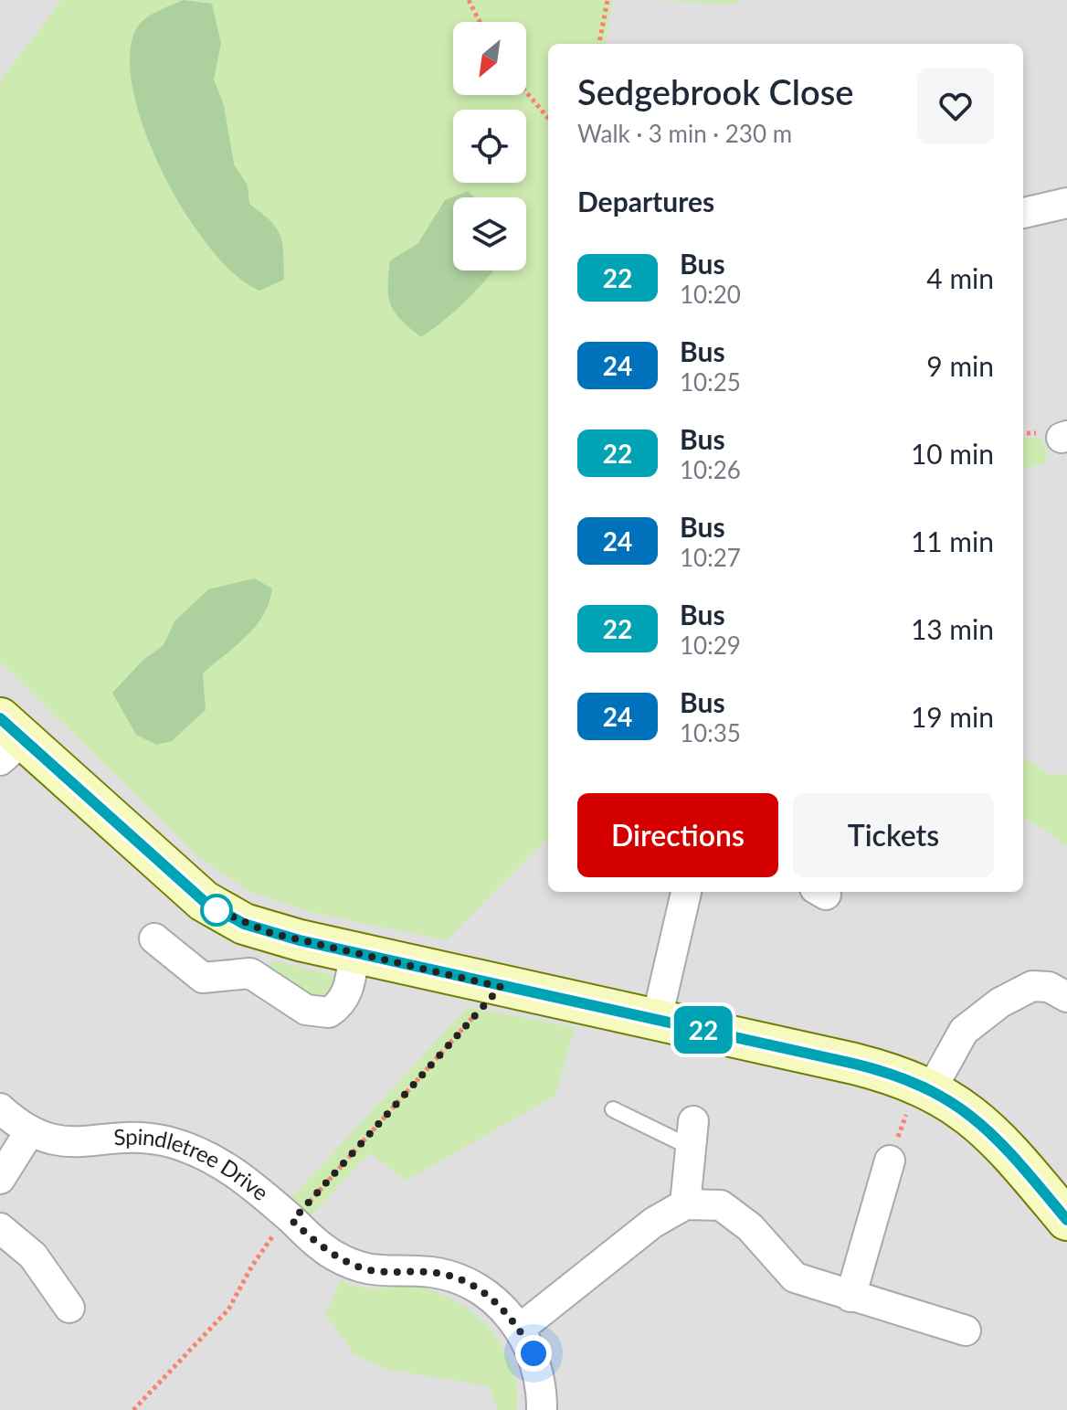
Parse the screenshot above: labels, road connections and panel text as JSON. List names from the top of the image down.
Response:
{
  "streets": {
    "street": ["Spindletree Drive"]
  },
  "lines": ["bus line 22"],
  "north": "bottom left",
  "page": {
    "on_map": "22",
    "heading": [
      ["Sedgebrook Close", "Walk · 3 min · 230 m"],
      "Departures"
    ],
    "list": [
      {
        "mark": "22",
        "name": "Bus",
        "note": "10:20",
        "value": "4 min"
      },
      {
        "mark": "24",
        "name": "Bus",
        "note": "10:25",
        "value": "9 min"
      },
      {
        "mark": "22",
        "name": "Bus",
        "note": "10:26",
        "value": "10 min"
      },
      {
        "mark": "24",
        "name": "Bus",
        "note": "10:27",
        "value": "11 min"
      },
      {
        "mark": "22",
        "name": "Bus",
        "note": "10:29",
        "value": "13 min"
      },
      {
        "mark": "24",
        "name": "Bus",
        "note": "10:35",
        "value": "19 min"
      }
    ],
    "buttons": ["Directions", "Tickets"]
  }
}
